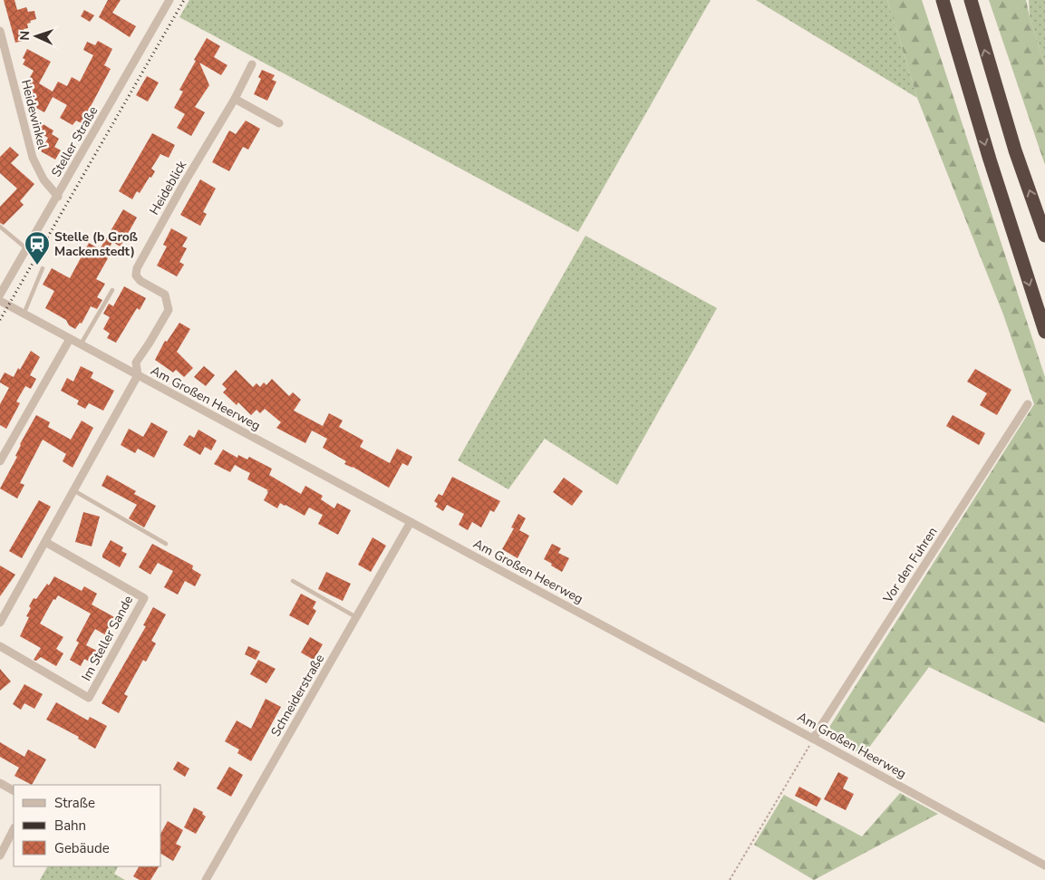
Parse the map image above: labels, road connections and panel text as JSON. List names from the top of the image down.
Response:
{
  "streets": {
    "street": [
      "Heidewinkel",
      "Steller Straße",
      "Heideblick",
      "Am Großen Heerweg",
      "Vor den Fuhren",
      "Im Steller Sande",
      "Schneiderstraße"
    ]
  },
  "crossings": [
    ["Heidewinkel", "Steller Straße"],
    ["Heideblick", "Am Großen Heerweg"],
    ["Am Großen Heerweg", "Vor den Fuhren"],
    ["Am Großen Heerweg", "Schneiderstraße"]
  ],
  "places": {
    "station": ["Stelle (b Groß Mackenstedt)"]
  },
  "legend": ["Straße", "Bahn", "Gebäude"],
  "north": "left"
}
